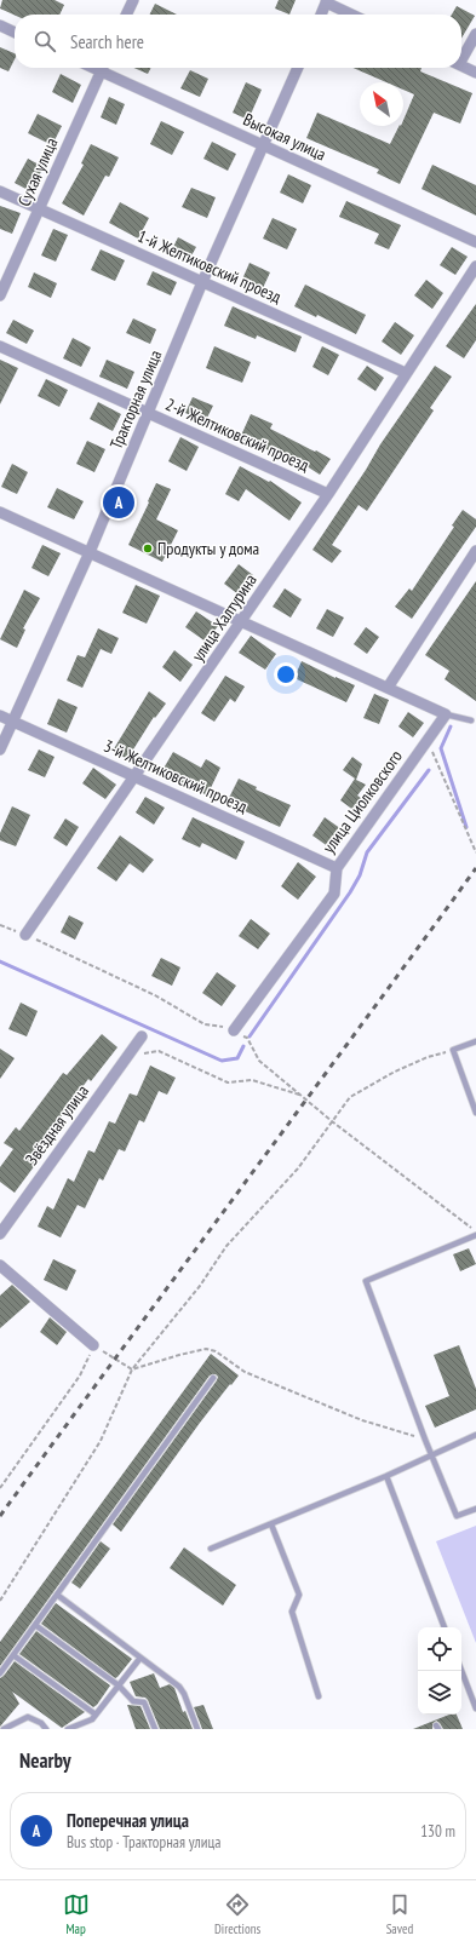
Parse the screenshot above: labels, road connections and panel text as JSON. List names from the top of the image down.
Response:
{
  "streets": {
    "street": [
      "Высокая улица",
      "Сухая улица",
      "1-й Желтиковский проезд",
      "Тракторная улица",
      "2-й Желтиковский проезд",
      "улица Халтурина",
      "3-й Желтиковский проезд",
      "улица Циолковского",
      "Звёздная улица"
    ]
  },
  "crossings": [
    ["Высокая улица", "Тракторная улица"],
    ["Сухая улица", "1-й Желтиковский проезд"],
    ["1-й Желтиковский проезд", "Тракторная улица"],
    ["1-й Желтиковский проезд", "улица Халтурина"],
    ["Тракторная улица", "2-й Желтиковский проезд"],
    ["Тракторная улица", "3-й Желтиковский проезд"],
    ["2-й Желтиковский проезд", "улица Халтурина"],
    ["улица Халтурина", "3-й Желтиковский проезд"],
    ["3-й Желтиковский проезд", "улица Циолковского"]
  ],
  "places": ["Продукты у дома"],
  "north": "top left",
  "page": {
    "search": "Search here",
    "pins": "A",
    "heading": "Nearby",
    "list": [
      {
        "mark": "A",
        "name": "Поперечная улица",
        "note": "Bus stop · Тракторная улица",
        "value": "130 m"
      }
    ],
    "nav": ["Map", "Directions", "Saved"]
  }
}
